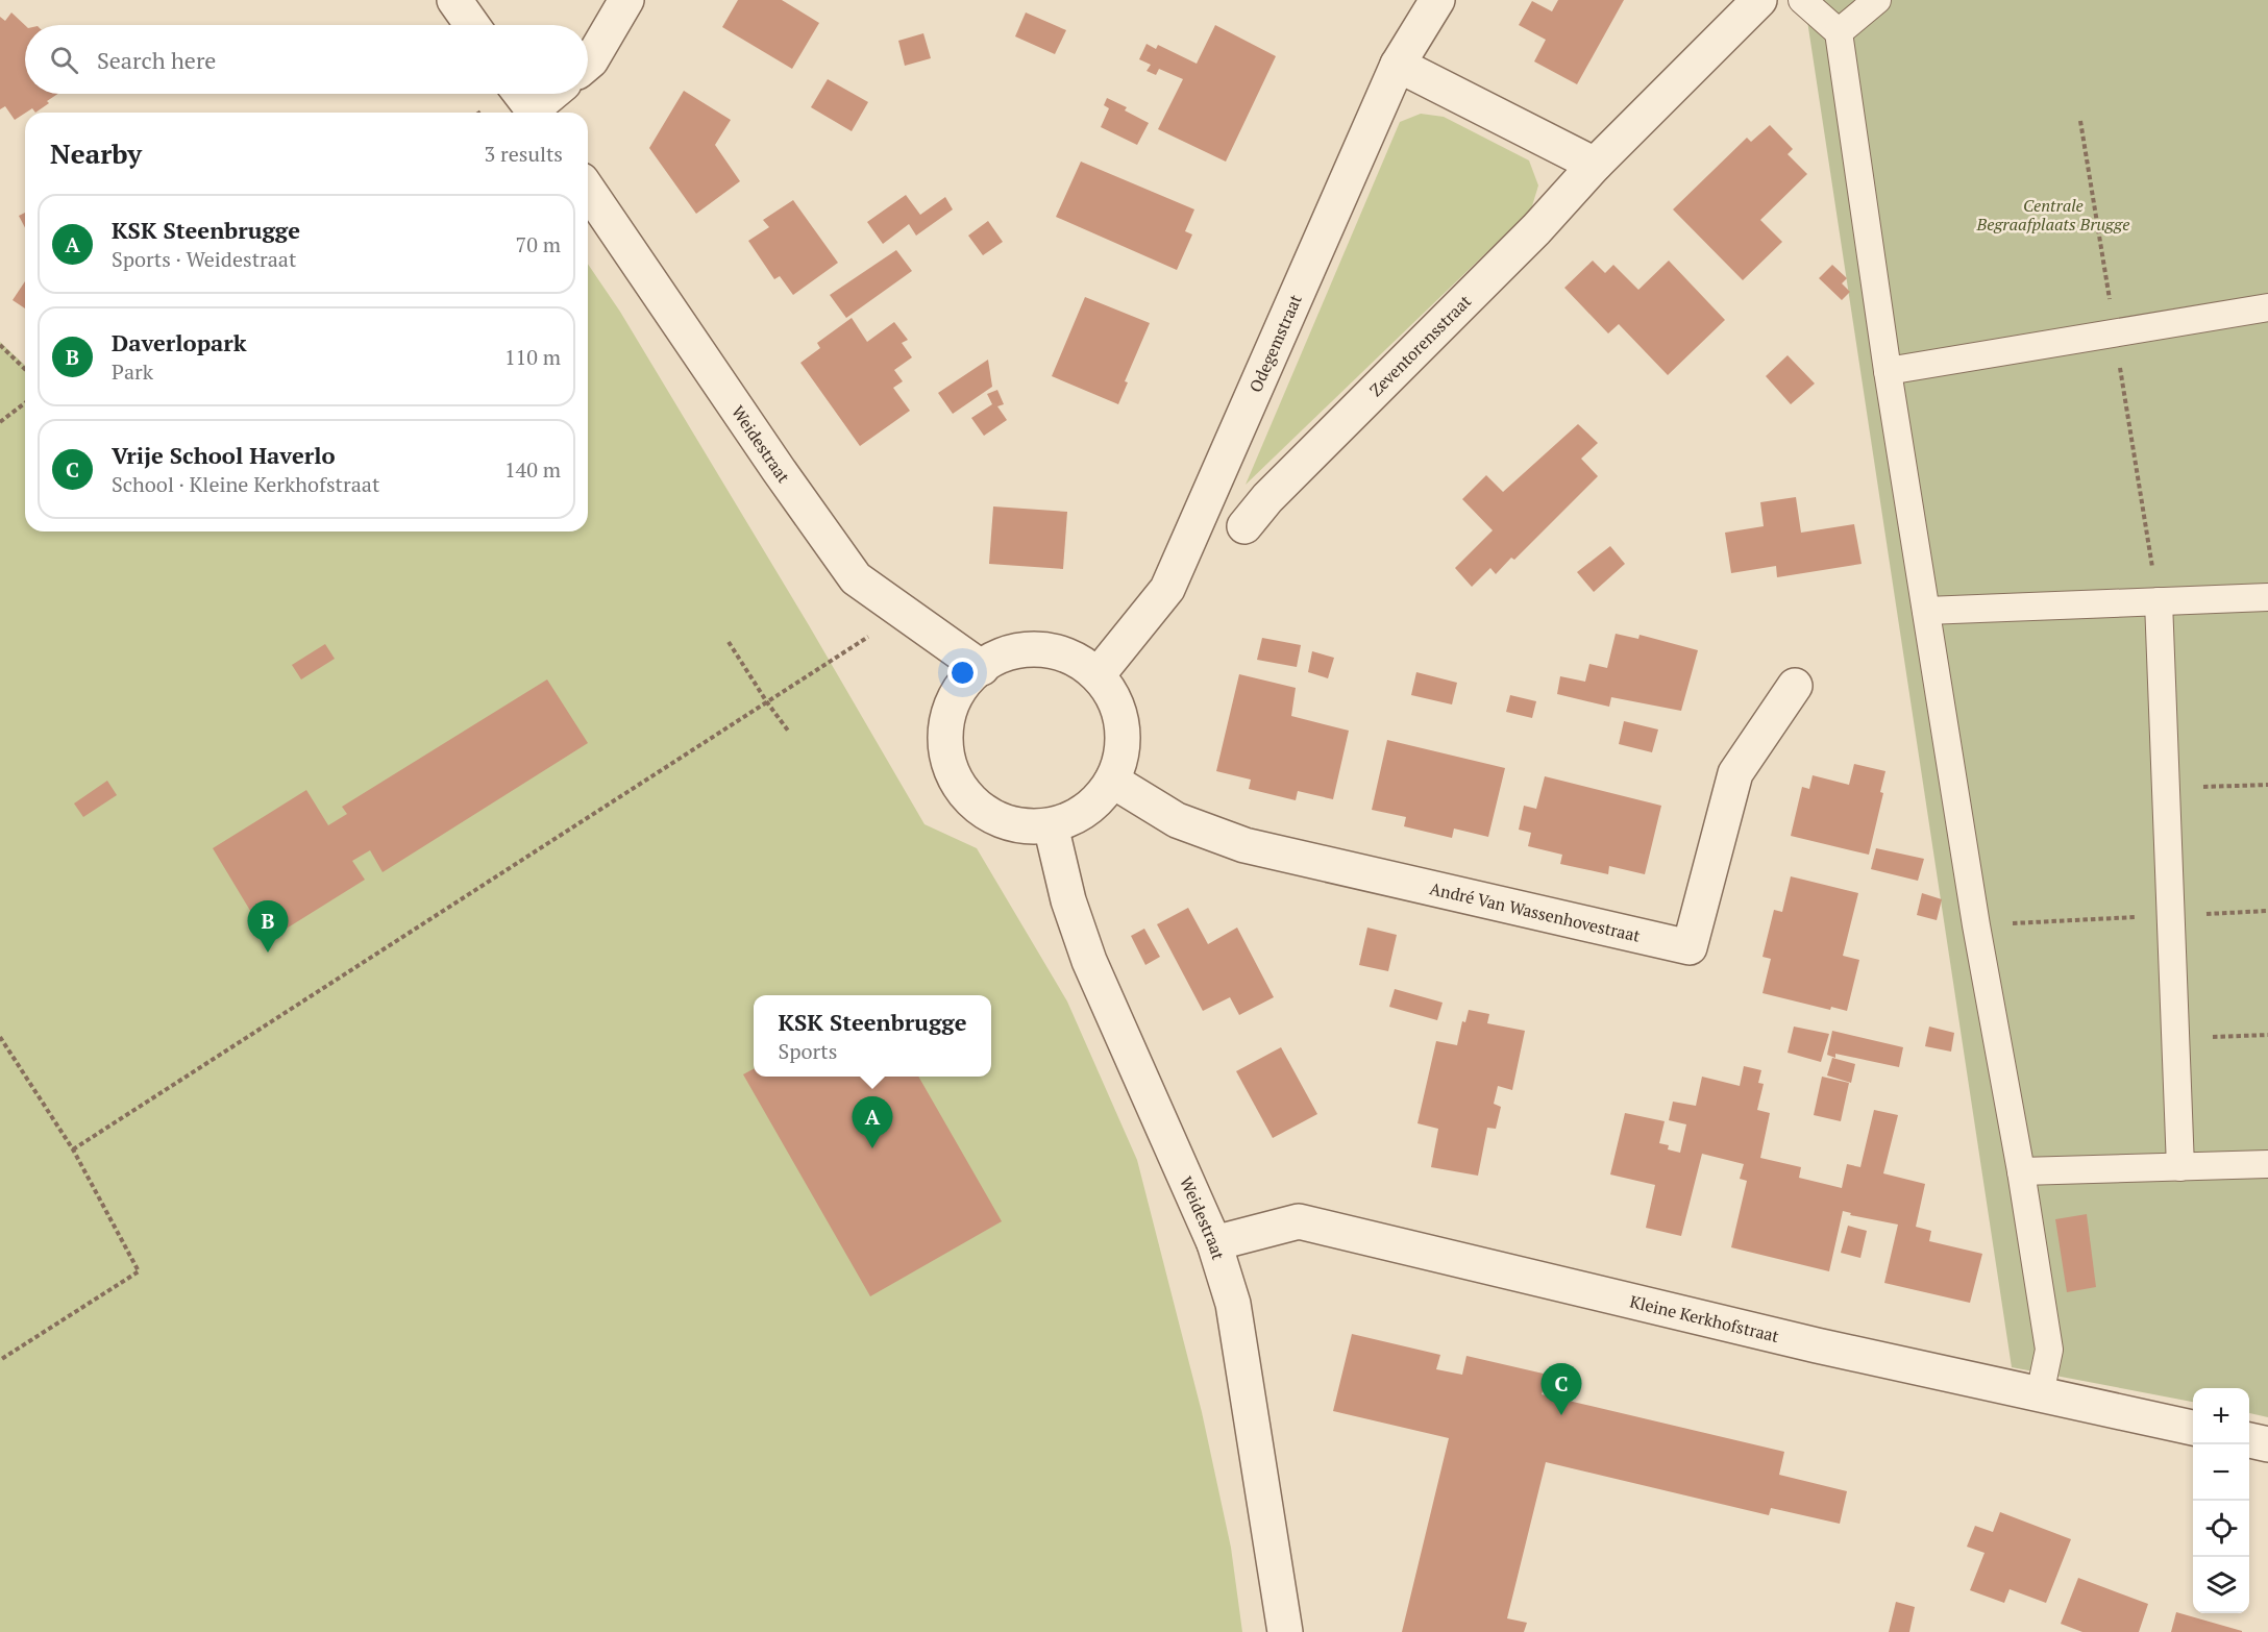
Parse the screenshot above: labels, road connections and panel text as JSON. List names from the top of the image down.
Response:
{
  "streets": {
    "street": [
      "Odegemstraat",
      "Zeventorensstraat",
      "Weidestraat",
      "André Van Wassenhovestraat",
      "Kleine Kerkhofstraat"
    ]
  },
  "crossings": [
    ["Odegemstraat", "Weidestraat"],
    ["Odegemstraat", "André Van Wassenhovestraat"],
    ["Weidestraat", "André Van Wassenhovestraat"],
    ["Weidestraat", "Kleine Kerkhofstraat"]
  ],
  "parks": ["Centrale Begraafplaats Brugge"],
  "page": {
    "search": "Search here",
    "heading": ["Nearby", "3 results"],
    "list": [
      {
        "mark": "A",
        "name": "KSK Steenbrugge",
        "note": "Sports · Weidestraat",
        "value": "70 m"
      },
      {
        "mark": "B",
        "name": "Daverlopark",
        "note": "Park",
        "value": "110 m"
      },
      {
        "mark": "C",
        "name": "Vrije School Haverlo",
        "note": "School · Kleine Kerkhofstraat",
        "value": "140 m"
      }
    ],
    "pins": ["B", "A", "C"],
    "popup": ["KSK Steenbrugge", "Sports"],
    "map_buttons": ["+", "−"]
  }
}
